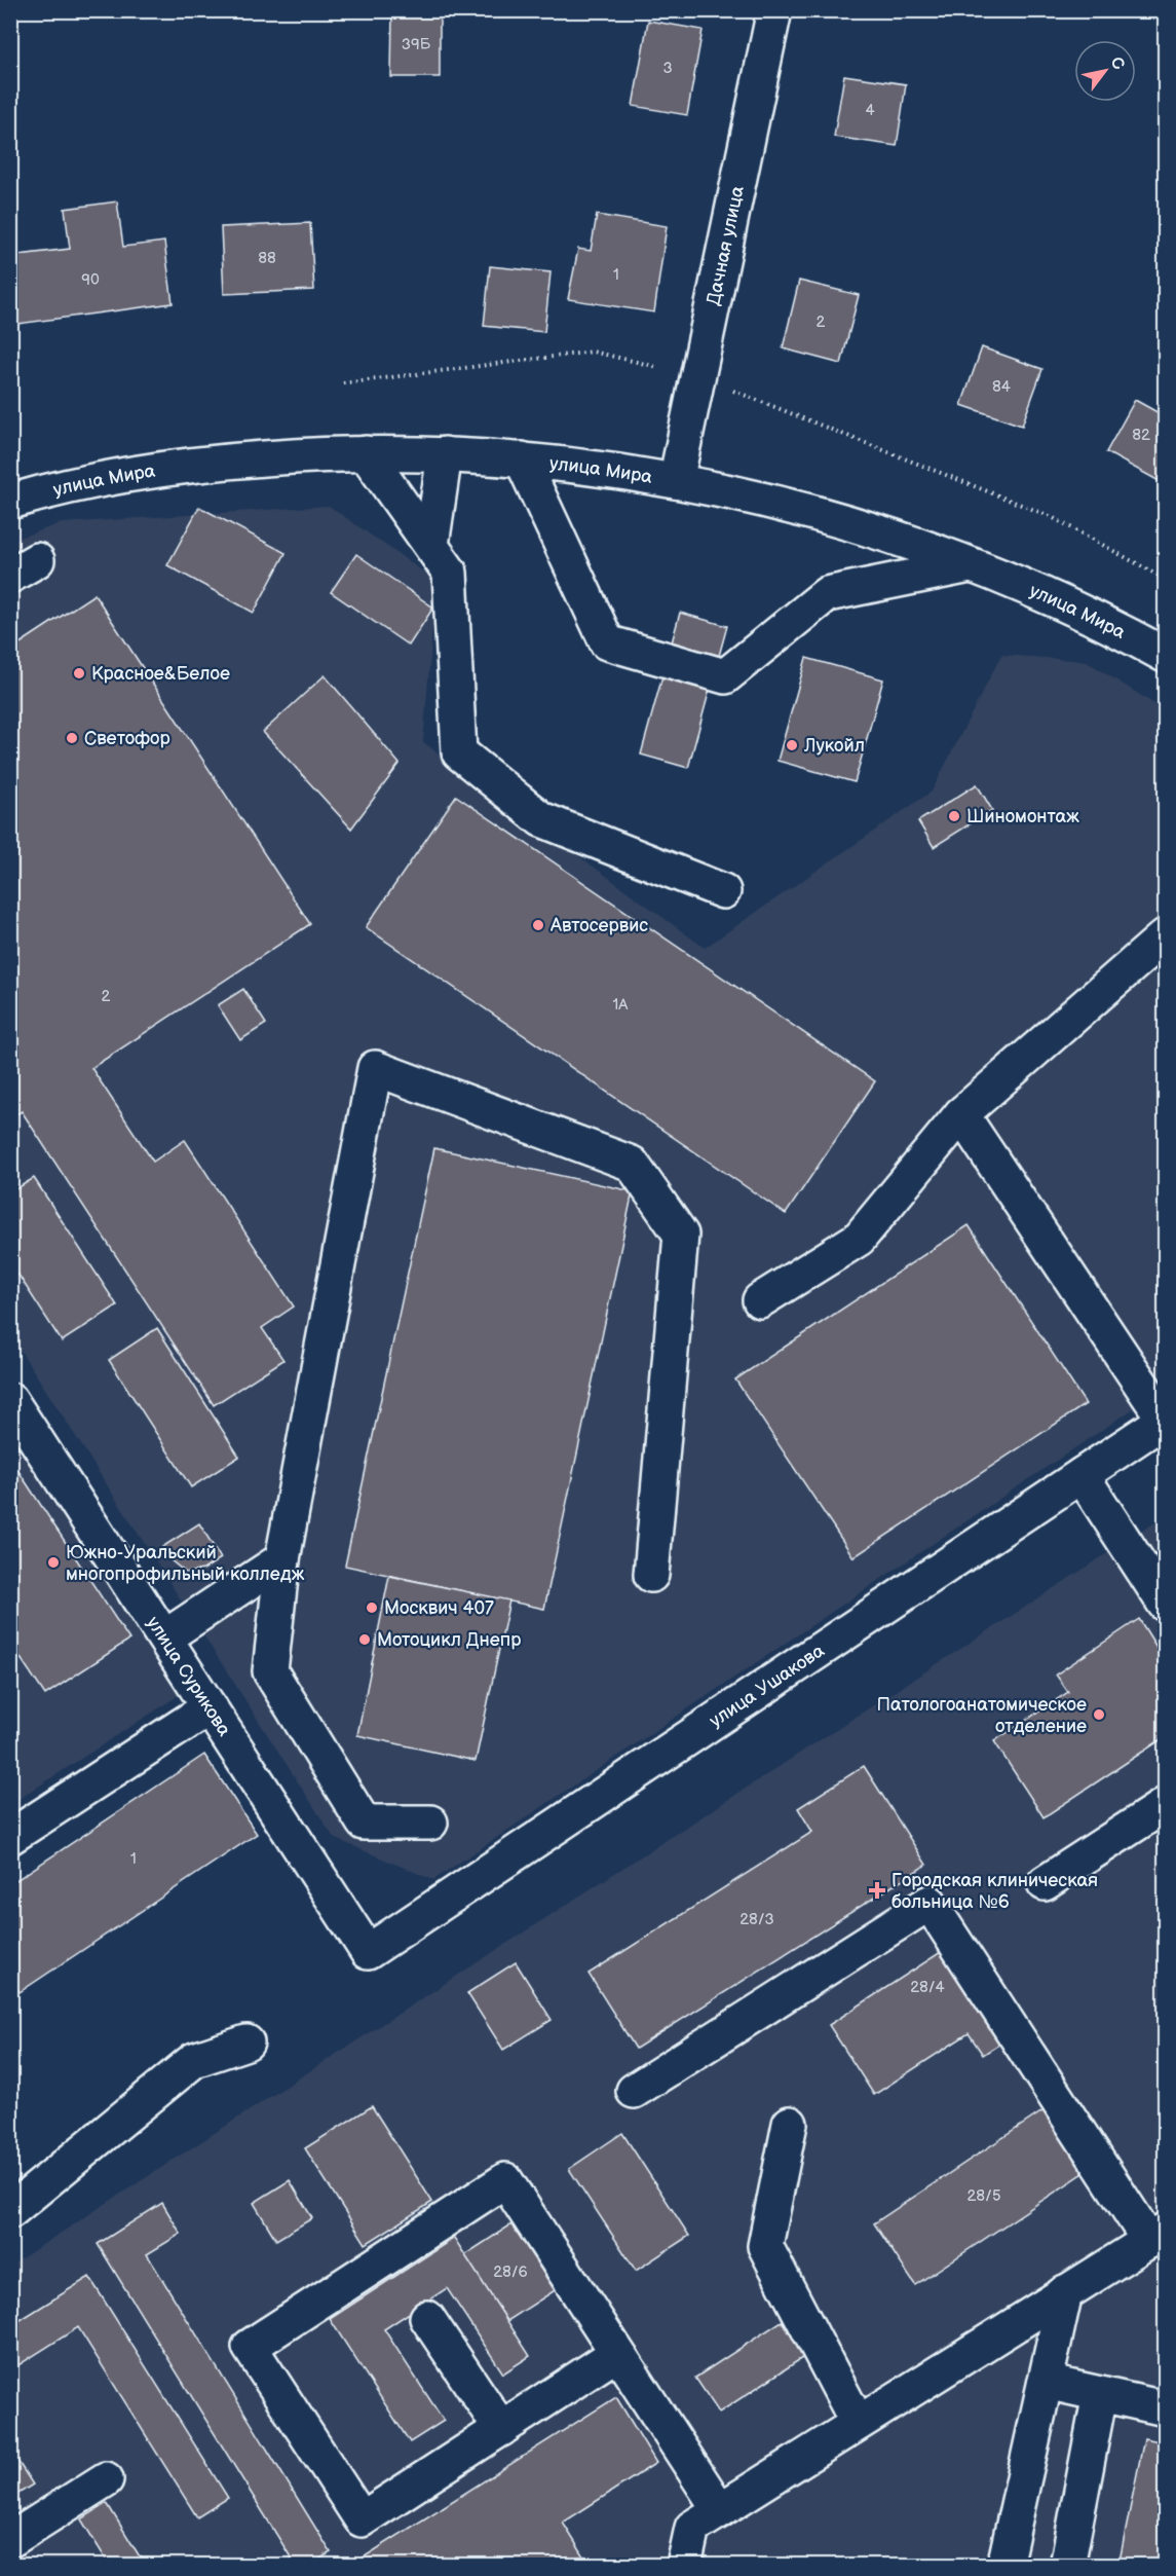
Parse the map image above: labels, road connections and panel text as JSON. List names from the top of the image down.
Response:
{
  "streets": {
    "street": [
      "Дачная улица",
      "улица Мира",
      "улица Сурикова",
      "улица Ушакова"
    ]
  },
  "crossings": [
    ["Дачная улица", "улица Мира"],
    ["улица Сурикова", "улица Ушакова"]
  ],
  "places": {
    "other": [
      "Красное&Белое",
      "Светофор",
      "Лукойл",
      "Шиномонтаж",
      "Автосервис",
      "Южно-Уральский многопрофильный колледж",
      "Москвич 407",
      "Мотоцикл Днепр",
      "Патологоанатомическое отделение"
    ],
    "health": ["Городская клиническая больница №6"]
  },
  "house_numbers": [
    "39Б",
    "3",
    "4",
    "88",
    "1",
    "90",
    "2",
    "84",
    "82",
    "2",
    "1А",
    "1",
    "28/3",
    "28/4",
    "28/5",
    "28/6"
  ],
  "north": "top right"
}
